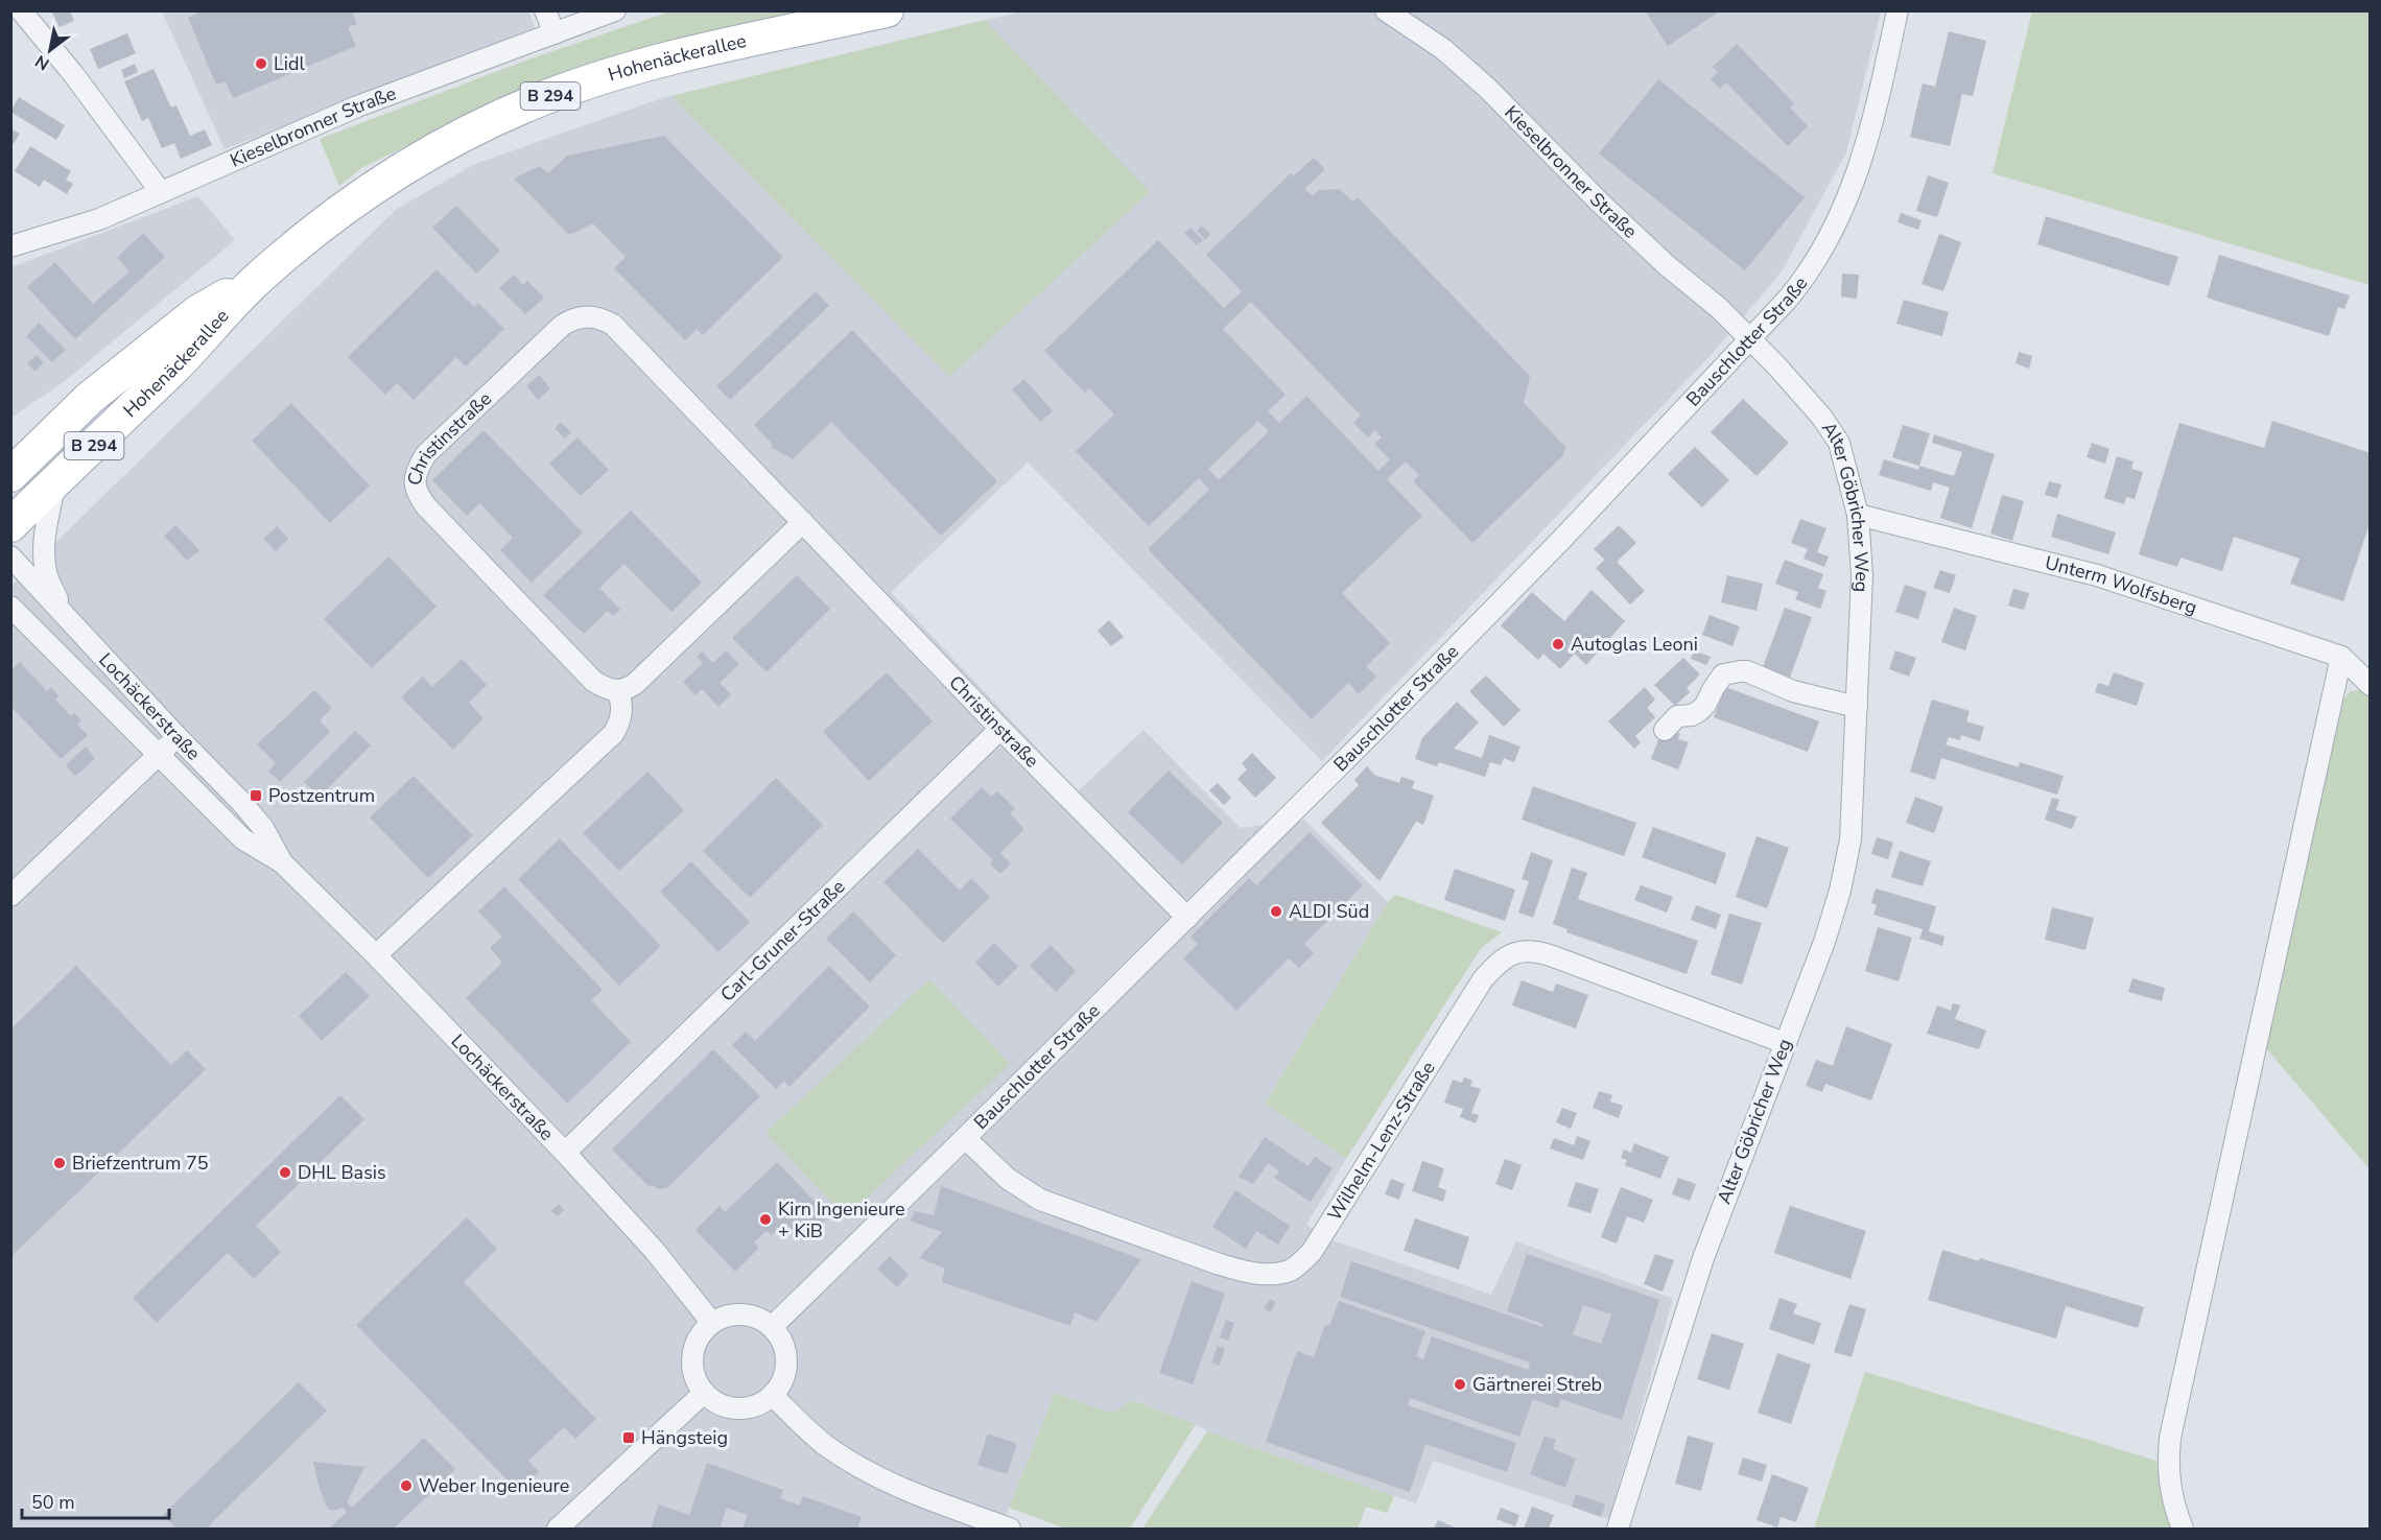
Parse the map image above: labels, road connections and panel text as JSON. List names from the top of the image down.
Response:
{
  "streets": {
    "main road": ["Hohenäckerallee", "B 294"],
    "street": [
      "Kieselbronner Straße",
      "Bauschlotter Straße",
      "Christinstraße",
      "Alter Göbricher Weg",
      "Unterm Wolfsberg",
      "Lochäckerstraße",
      "Carl-Gruner-Straße",
      "Wilhelm-Lenz-Straße"
    ]
  },
  "crossings": [
    ["Kieselbronner Straße", "Bauschlotter Straße"],
    ["Kieselbronner Straße", "Alter Göbricher Weg"],
    ["Bauschlotter Straße", "Christinstraße"],
    ["Bauschlotter Straße", "Alter Göbricher Weg"],
    ["Bauschlotter Straße", "Lochäckerstraße"],
    ["Bauschlotter Straße", "Wilhelm-Lenz-Straße"],
    ["Christinstraße", "Carl-Gruner-Straße"],
    ["Alter Göbricher Weg", "Unterm Wolfsberg"],
    ["Alter Göbricher Weg", "Wilhelm-Lenz-Straße"],
    ["Lochäckerstraße", "Carl-Gruner-Straße"]
  ],
  "places": {
    "other": [
      "Lidl",
      "Autoglas Leoni",
      "ALDI Süd",
      "Briefzentrum 75",
      "DHL Basis",
      "Kirn Ingenieure + KiB",
      "Gärtnerei Streb",
      "Weber Ingenieure"
    ],
    "transit": ["Postzentrum", "Hängsteig"]
  },
  "scale_bar": "50 m",
  "north": "bottom left"
}
